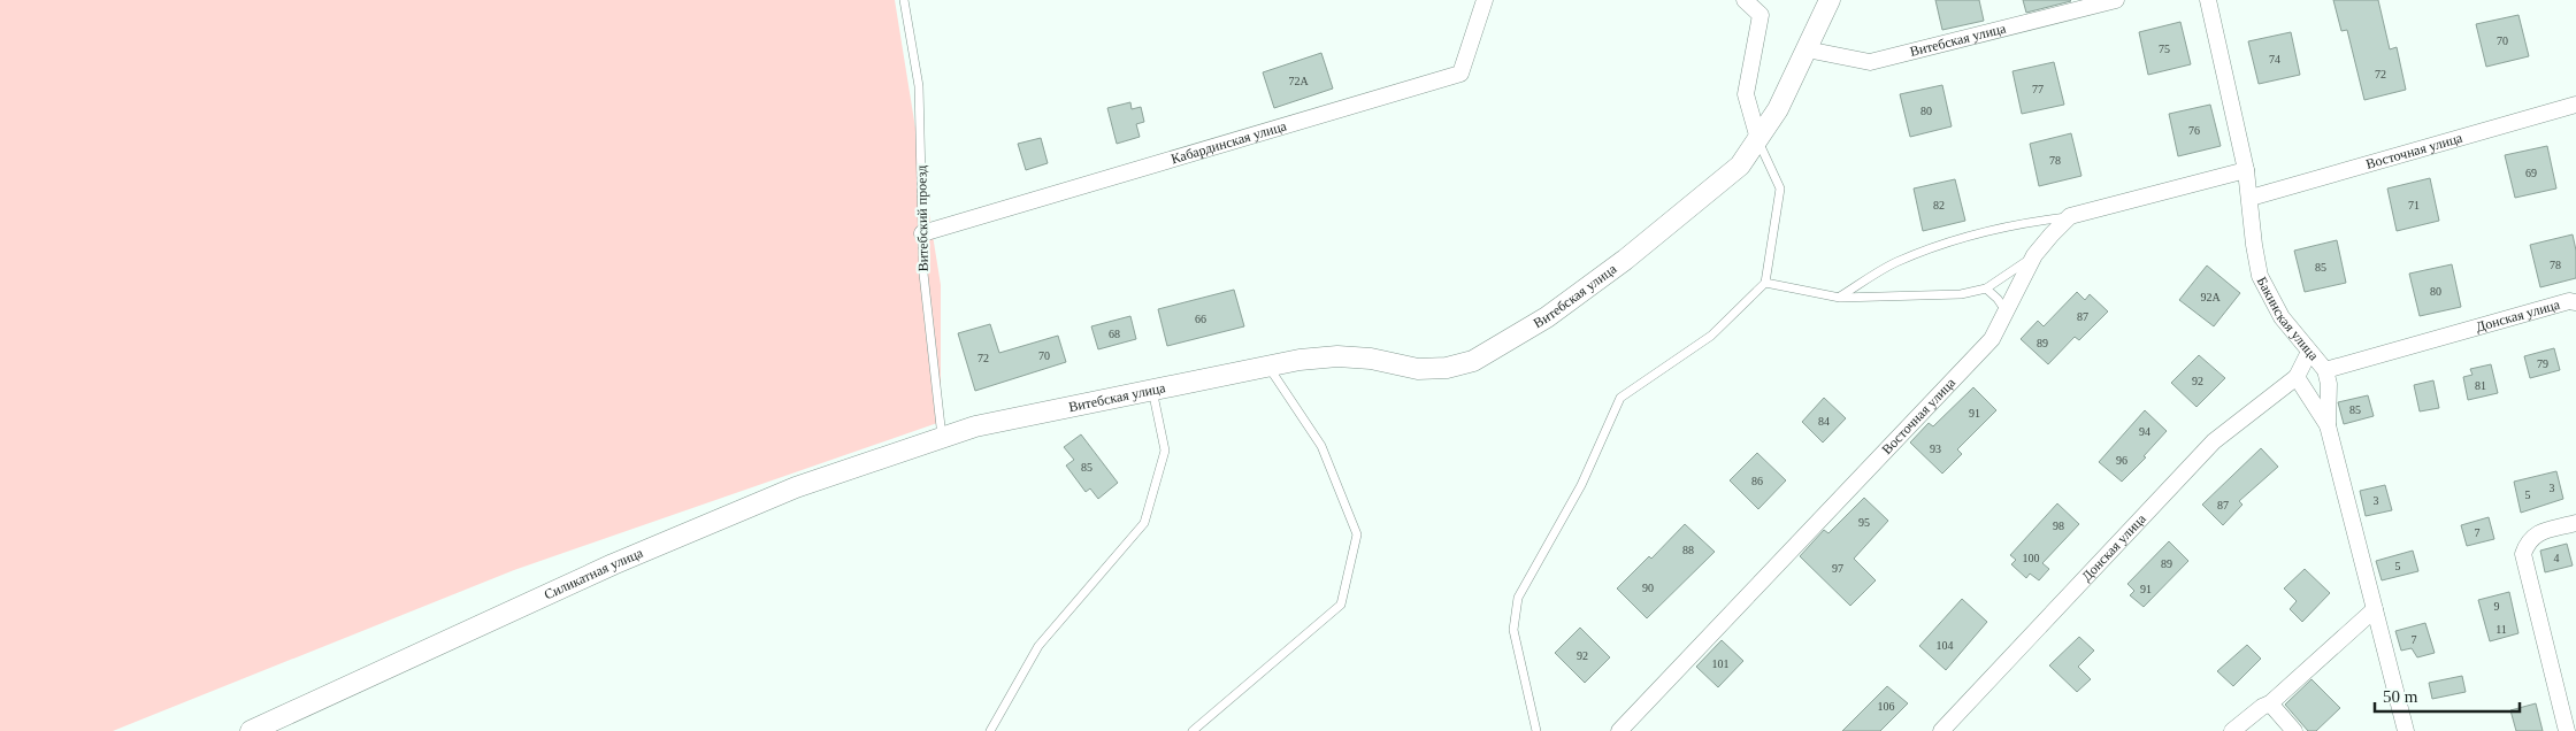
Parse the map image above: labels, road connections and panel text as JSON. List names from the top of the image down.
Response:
{
  "streets": {
    "street": [
      "Витебская улица",
      "Кабардинская улица",
      "Восточная улица",
      "Донская улица",
      "Бакинская улица",
      "Силикатная улица"
    ],
    "lane": ["Витебский проезд"]
  },
  "crossings": [
    ["Витебская улица", "Витебский проезд"],
    ["Витебская улица", "Силикатная улица"],
    ["Кабардинская улица", "Витебский проезд"],
    ["Восточная улица", "Бакинская улица"],
    ["Витебский проезд", "Силикатная улица"],
    ["Донская улица", "Бакинская улица"]
  ],
  "house_numbers": [
    "70",
    "75",
    "74",
    "72",
    "72А",
    "77",
    "80",
    "76",
    "78",
    "69",
    "82",
    "71",
    "78",
    "85",
    "80",
    "92А",
    "87",
    "66",
    "68",
    "89",
    "70",
    "72",
    "79",
    "92",
    "81",
    "85",
    "91",
    "84",
    "94",
    "93",
    "96",
    "85",
    "86",
    "3",
    "5",
    "3",
    "87",
    "95",
    "98",
    "7",
    "88",
    "100",
    "4",
    "89",
    "5",
    "97",
    "90",
    "91",
    "9",
    "11",
    "7",
    "104",
    "92",
    "101",
    "106"
  ],
  "scale_bar": "50 m"
}
